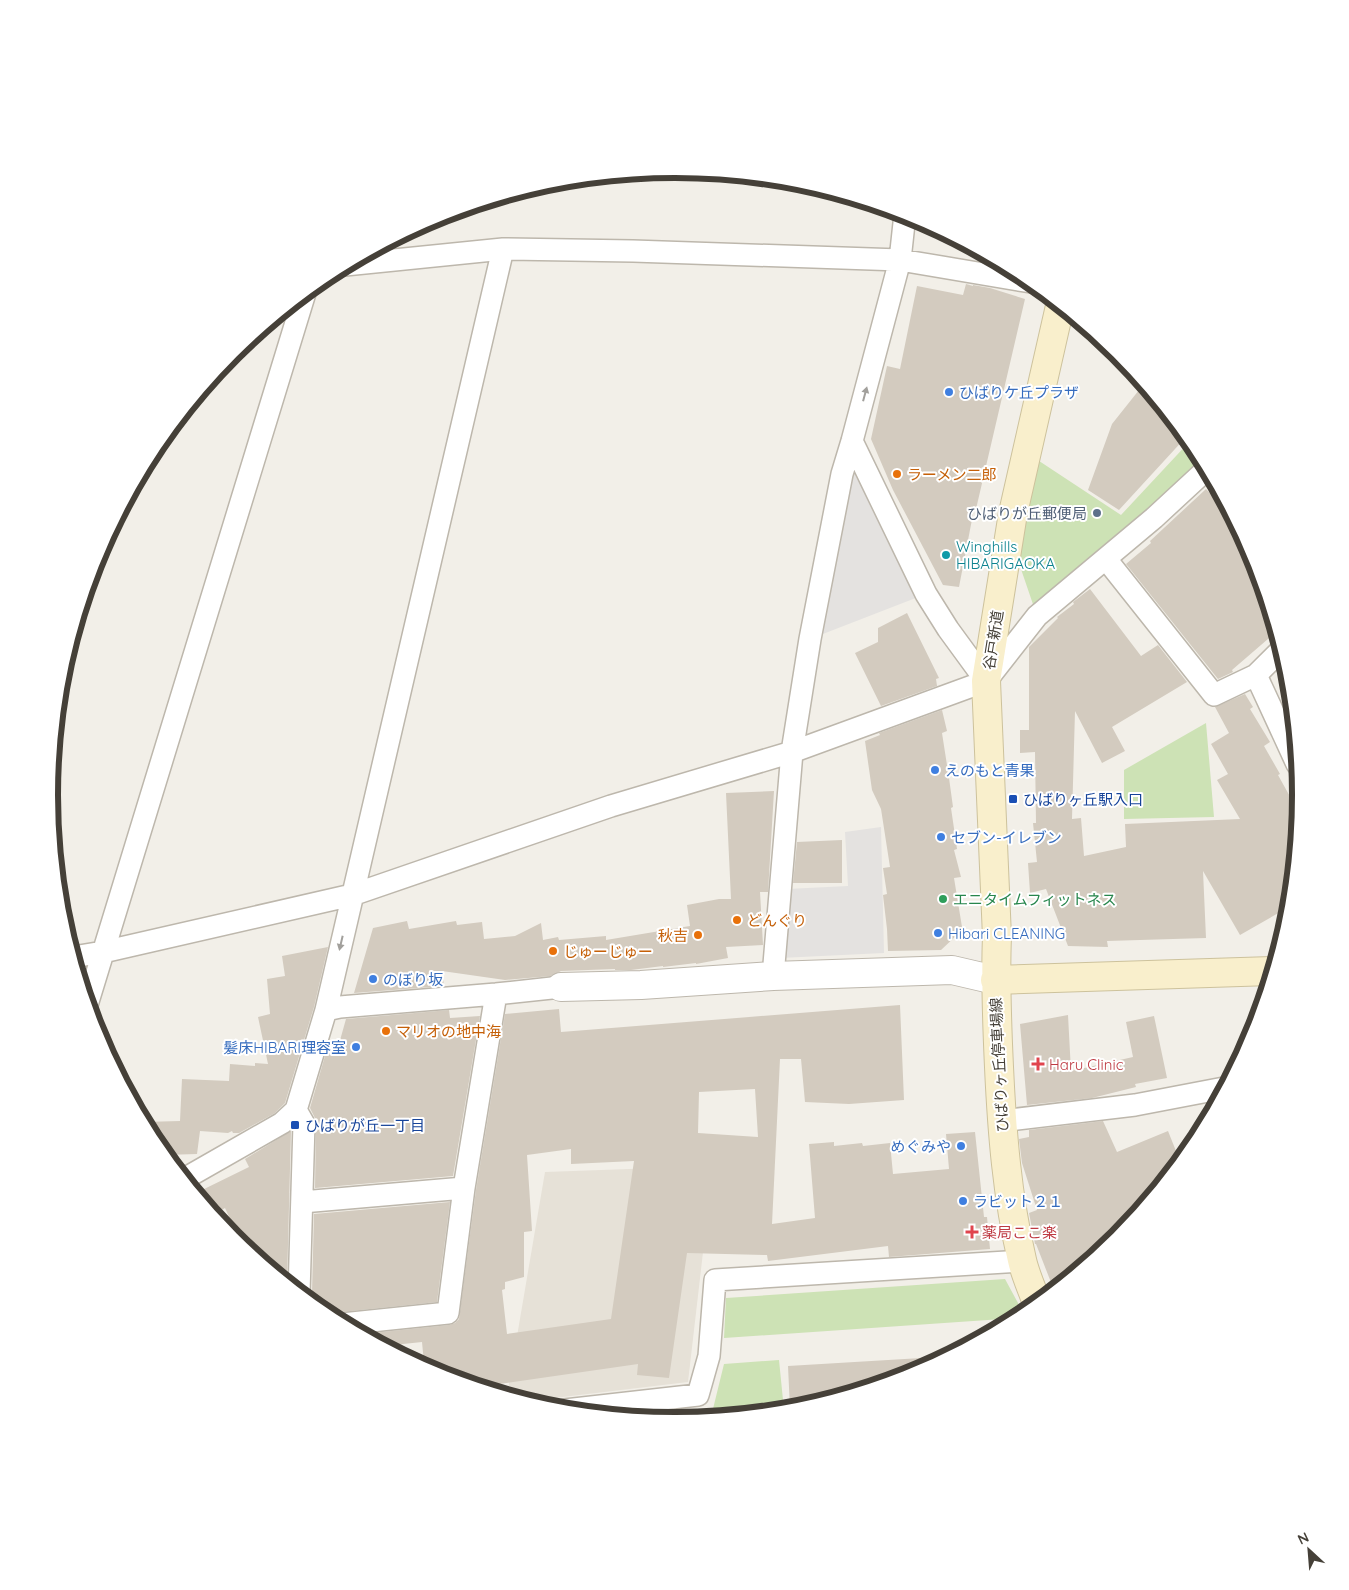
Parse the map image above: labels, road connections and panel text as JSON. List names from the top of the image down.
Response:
{
  "streets": {
    "main road": ["谷戸新道", "ひばりヶ丘停車場線"]
  },
  "crossings": [
    ["谷戸新道", "ひばりヶ丘停車場線"]
  ],
  "places": {
    "other": [
      "ひばりケ丘プラザ",
      "ラーメン二郎",
      "ひばりが丘郵便局",
      "Winghills HIBARIGAOKA",
      "えのもと青果",
      "セブン-イレブン",
      "エニタイムフィットネス",
      "どんぐり",
      "Hibari CLEANING",
      "秋吉",
      "じゅーじゅー",
      "のぼり坂",
      "マリオの地中海",
      "髪床HIBARI理容室",
      "めぐみや",
      "ラビット２１"
    ],
    "transit": ["ひばりヶ丘駅入口", "ひばりが丘一丁目"],
    "health": ["Haru Clinic", "薬局ここ楽"]
  },
  "north": "top left"
}
